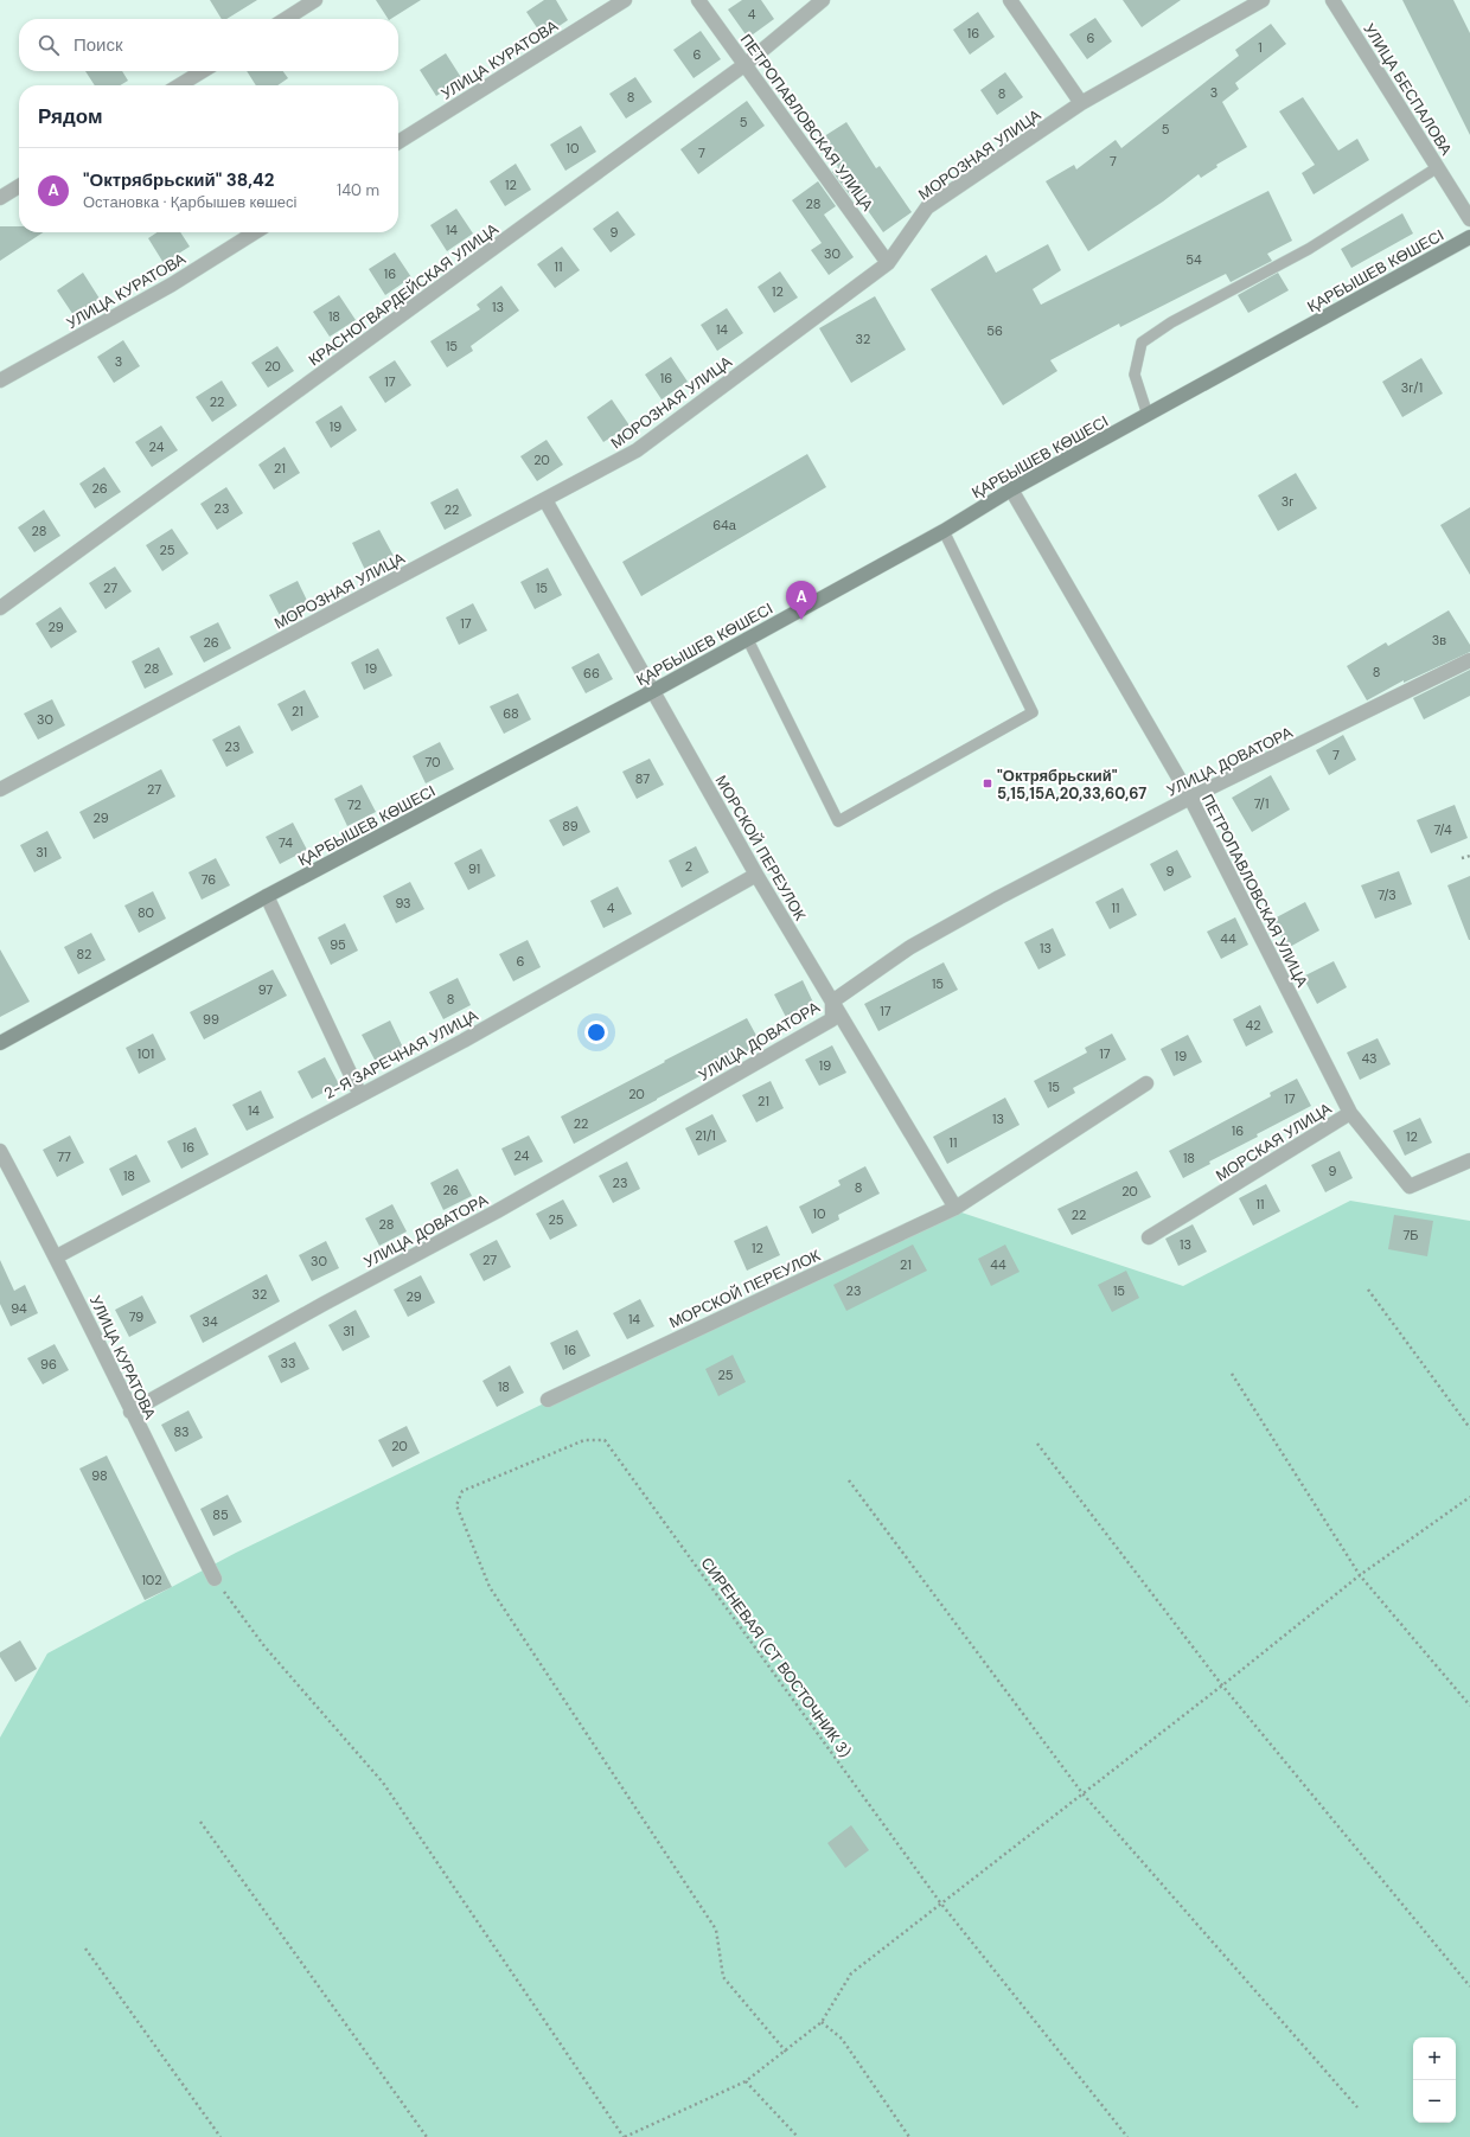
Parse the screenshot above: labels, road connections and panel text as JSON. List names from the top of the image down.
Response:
{
  "streets": {
    "main road": ["ҚАРБЫШЕВ КӨШЕСІ"],
    "street": [
      "УЛИЦА КУРАТОВА",
      "УЛИЦА БЕСПАЛОВА",
      "ПЕТРОПАВЛОВСКАЯ УЛИЦА",
      "МОРОЗНАЯ УЛИЦА",
      "КРАСНОГВАРДЕЙСКАЯ УЛИЦА",
      "УЛИЦА ДОВАТОРА",
      "МОРСКОЙ ПЕРЕУЛОК",
      "2-Я ЗАРЕЧНАЯ УЛИЦА",
      "МОРСКАЯ УЛИЦА"
    ],
    "path": ["СИРЕНЕВАЯ (СТ ВОСТОЧНИК 3)"]
  },
  "crossings": [
    ["УЛИЦА КУРАТОВА", "УЛИЦА ДОВАТОРА"],
    ["УЛИЦА КУРАТОВА", "2-Я ЗАРЕЧНАЯ УЛИЦА"],
    ["ПЕТРОПАВЛОВСКАЯ УЛИЦА", "МОРОЗНАЯ УЛИЦА"],
    ["ПЕТРОПАВЛОВСКАЯ УЛИЦА", "ҚАРБЫШЕВ КӨШЕСІ"],
    ["ПЕТРОПАВЛОВСКАЯ УЛИЦА", "КРАСНОГВАРДЕЙСКАЯ УЛИЦА"],
    ["ПЕТРОПАВЛОВСКАЯ УЛИЦА", "УЛИЦА ДОВАТОРА"],
    ["ПЕТРОПАВЛОВСКАЯ УЛИЦА", "МОРСКАЯ УЛИЦА"],
    ["МОРОЗНАЯ УЛИЦА", "МОРСКОЙ ПЕРЕУЛОК"],
    ["ҚАРБЫШЕВ КӨШЕСІ", "МОРСКОЙ ПЕРЕУЛОК"],
    ["УЛИЦА ДОВАТОРА", "МОРСКОЙ ПЕРЕУЛОК"],
    ["МОРСКОЙ ПЕРЕУЛОК", "2-Я ЗАРЕЧНАЯ УЛИЦА"]
  ],
  "places": {
    "transit": ["\"Октрябрьский\" 5,15,15А,20,33,60,67"]
  },
  "house_numbers": [
    "4",
    "16",
    "6",
    "1",
    "6",
    "3",
    "8",
    "8",
    "5",
    "5",
    "10",
    "7",
    "7",
    "12",
    "28",
    "14",
    "9",
    "30",
    "54",
    "11",
    "16",
    "12",
    "13",
    "18",
    "14",
    "56",
    "32",
    "15",
    "3",
    "20",
    "16",
    "17",
    "3г/1",
    "22",
    "19",
    "24",
    "20",
    "21",
    "26",
    "3г",
    "23",
    "22",
    "64а",
    "28",
    "25",
    "27",
    "15",
    "17",
    "29",
    "3в",
    "26",
    "28",
    "19",
    "8",
    "66",
    "21",
    "68",
    "30",
    "23",
    "7",
    "70",
    "87",
    "27",
    "7/1",
    "72",
    "29",
    "89",
    "7/4",
    "74",
    "31",
    "2",
    "91",
    "9",
    "76",
    "7/3",
    "93",
    "4",
    "11",
    "80",
    "44",
    "95",
    "13",
    "82",
    "6",
    "15",
    "97",
    "8",
    "17",
    "99",
    "42",
    "101",
    "17",
    "19",
    "43",
    "19",
    "15",
    "20",
    "17",
    "21",
    "14",
    "13",
    "22",
    "16",
    "21/1",
    "12",
    "11",
    "16",
    "24",
    "77",
    "18",
    "9",
    "18",
    "23",
    "8",
    "26",
    "20",
    "11",
    "10",
    "22",
    "25",
    "28",
    "7Б",
    "13",
    "12",
    "27",
    "30",
    "21",
    "44",
    "23",
    "15",
    "32",
    "29",
    "94",
    "79",
    "14",
    "34",
    "31",
    "16",
    "33",
    "96",
    "25",
    "18",
    "83",
    "20",
    "98",
    "85",
    "102"
  ],
  "page": {
    "search": "Поиск",
    "heading": "Рядом",
    "list": [
      {
        "mark": "A",
        "name": "\"Октрябрьский\" 38,42",
        "note": "Остановка · Қарбышев көшесі",
        "value": "140 m"
      }
    ],
    "pins": "A",
    "map_buttons": ["+", "−"]
  }
}
